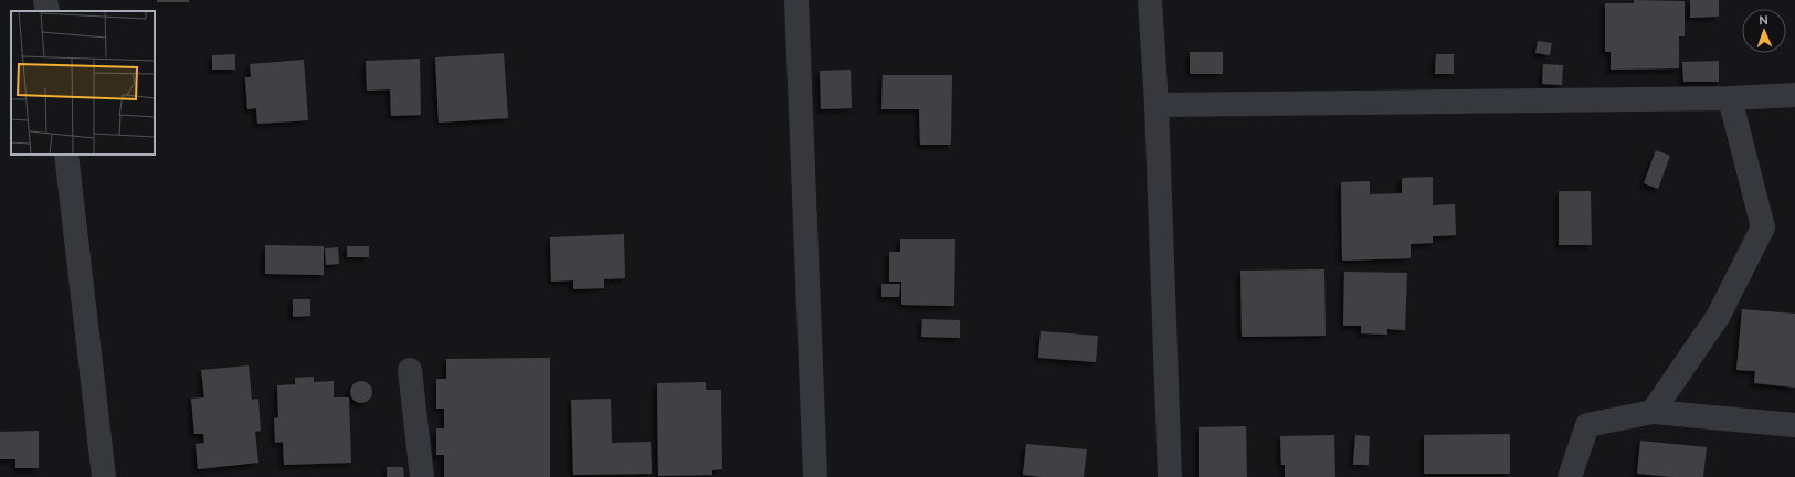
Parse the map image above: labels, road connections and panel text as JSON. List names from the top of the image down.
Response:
{
  "north": "top"
}
